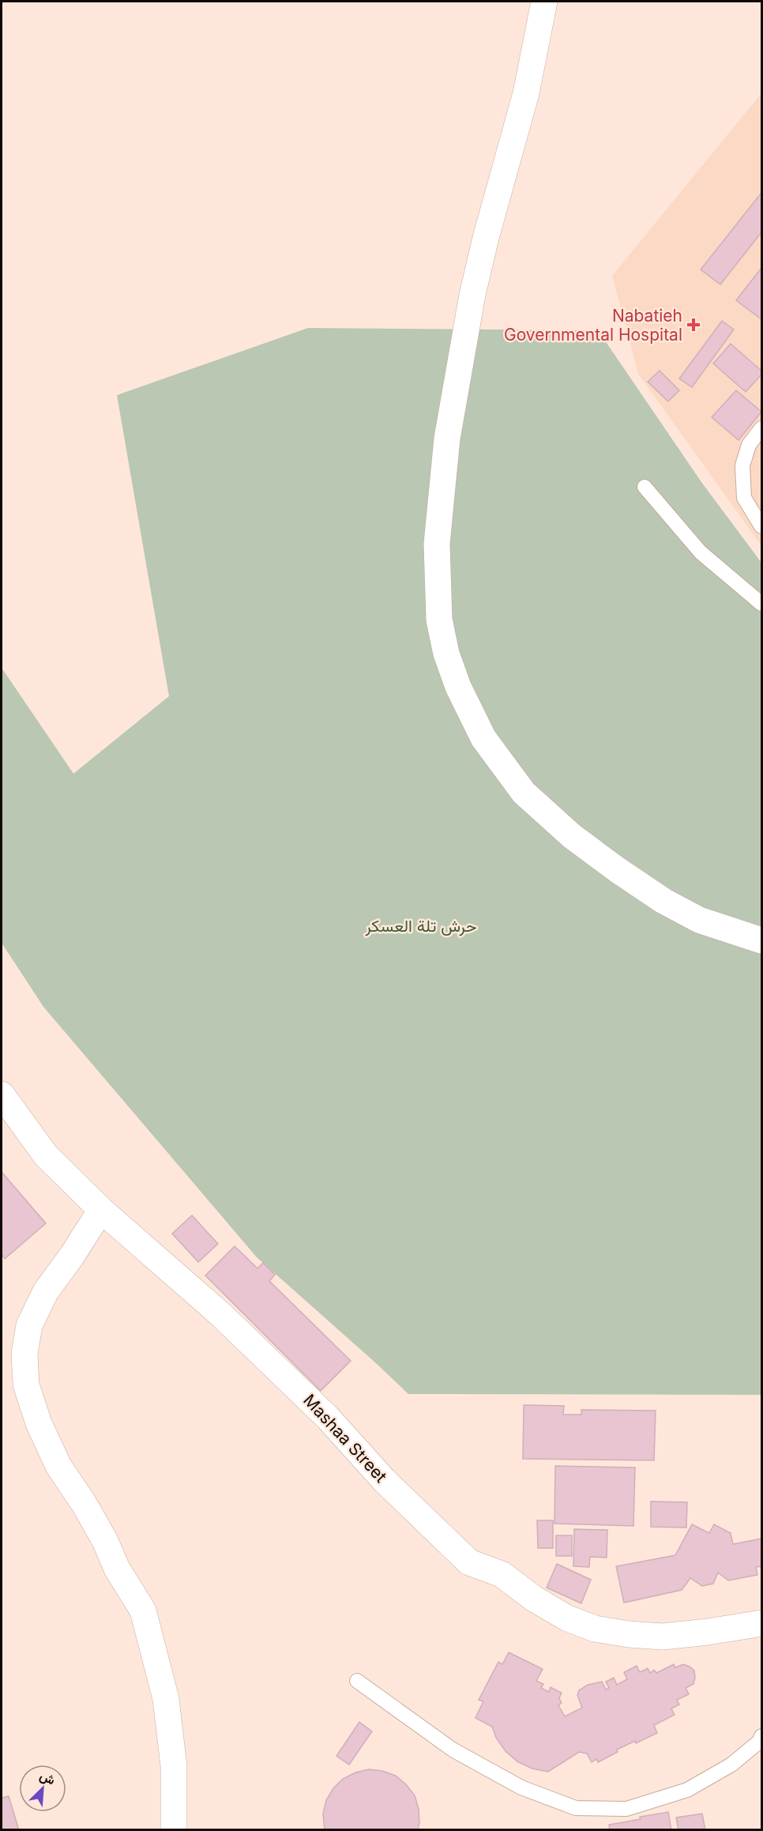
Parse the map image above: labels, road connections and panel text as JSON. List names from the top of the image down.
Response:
{
  "streets": {
    "street": ["Mashaa Street"]
  },
  "parks": ["حرش تلة العسكر"],
  "places": {
    "health": ["Nabatieh Governmental Hospital"]
  },
  "north": "top right"
}
